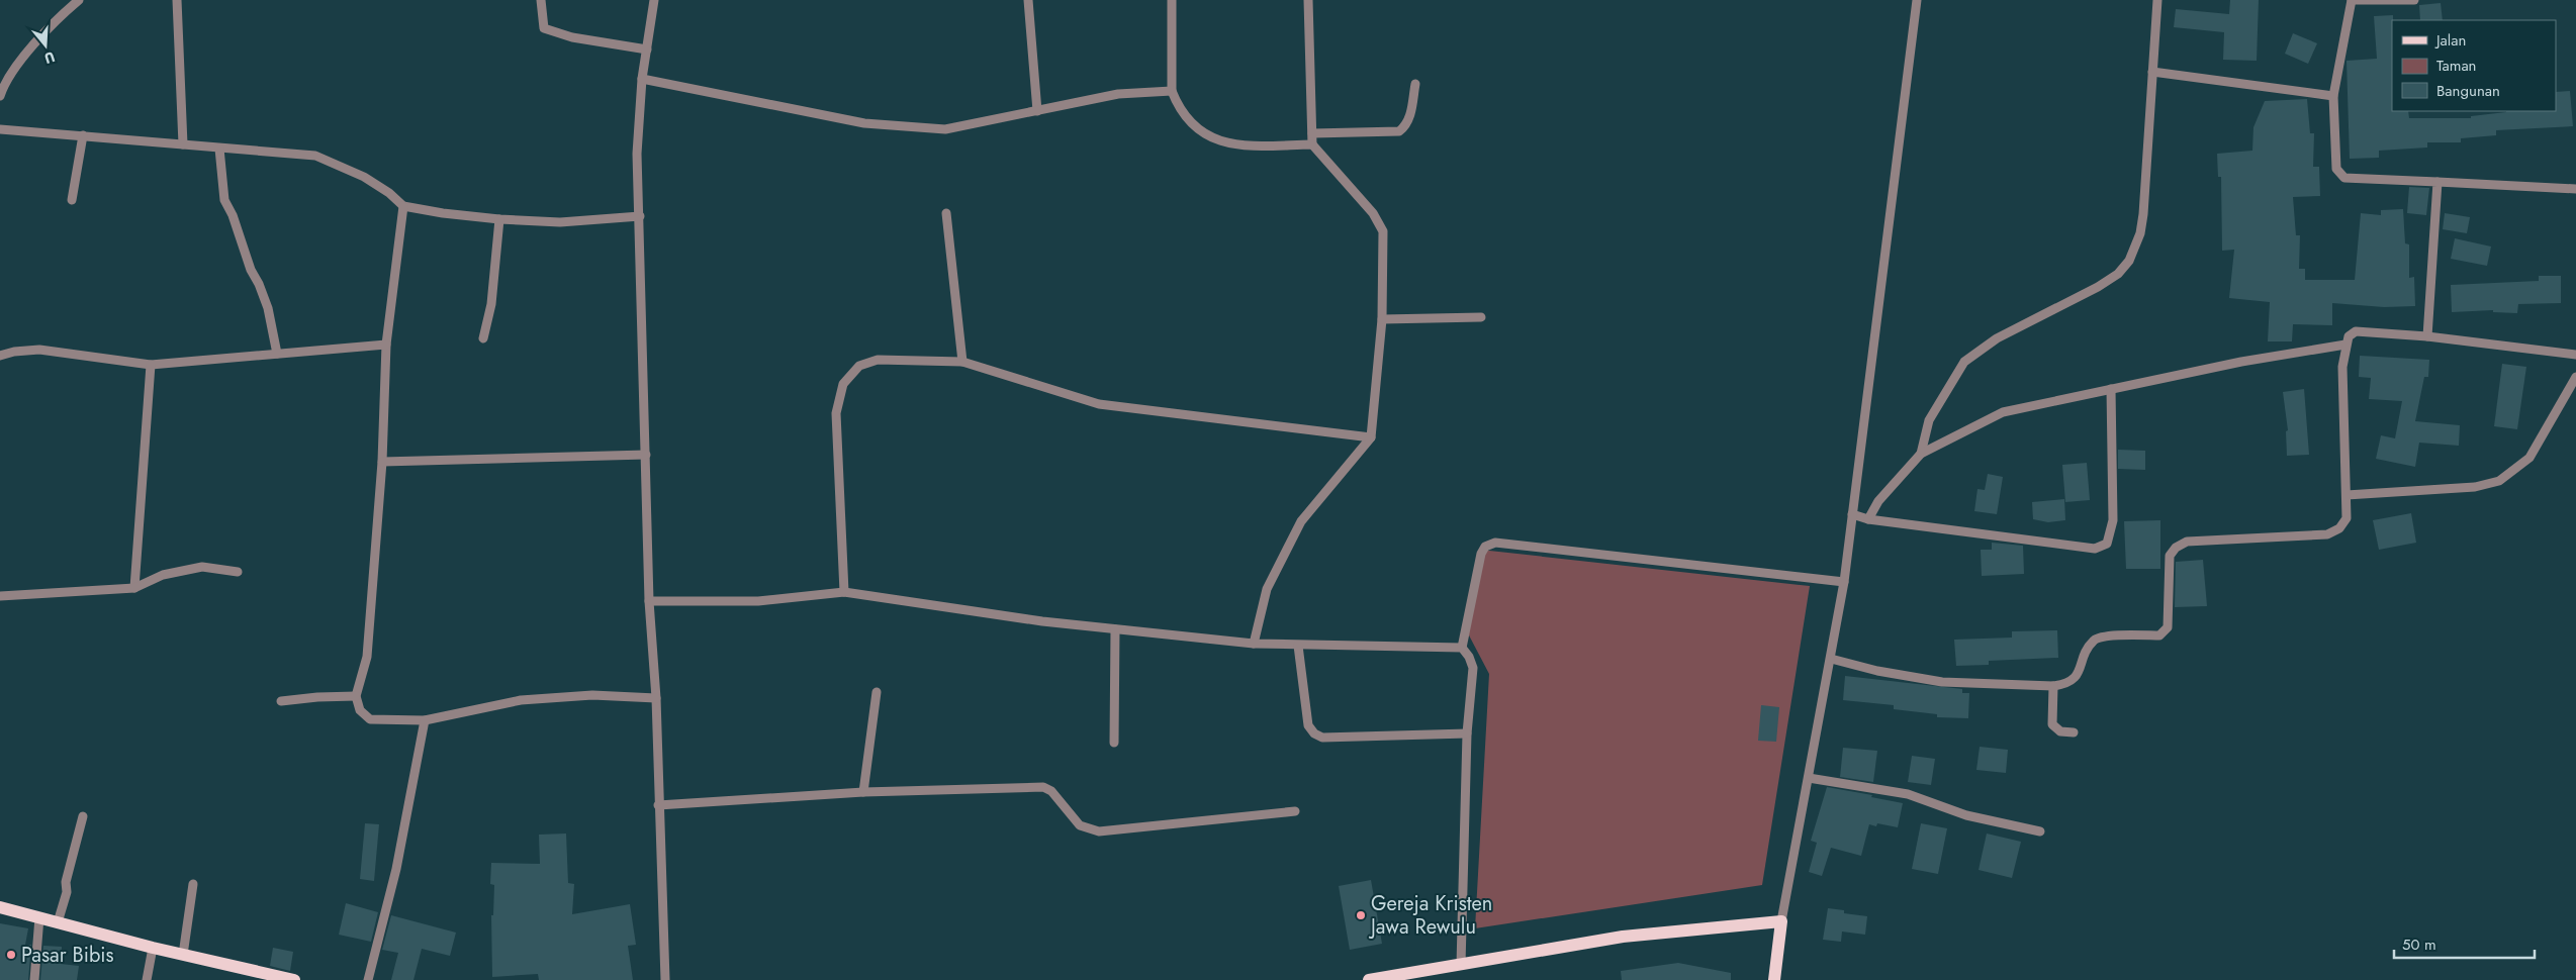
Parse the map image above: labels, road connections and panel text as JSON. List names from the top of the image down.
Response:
{
  "places": ["Gereja Kristen Jawa Rewulu", "Pasar Bibis"],
  "legend": ["Jalan", "Taman", "Bangunan"],
  "scale_bar": "50 m",
  "north": "bottom"
}
